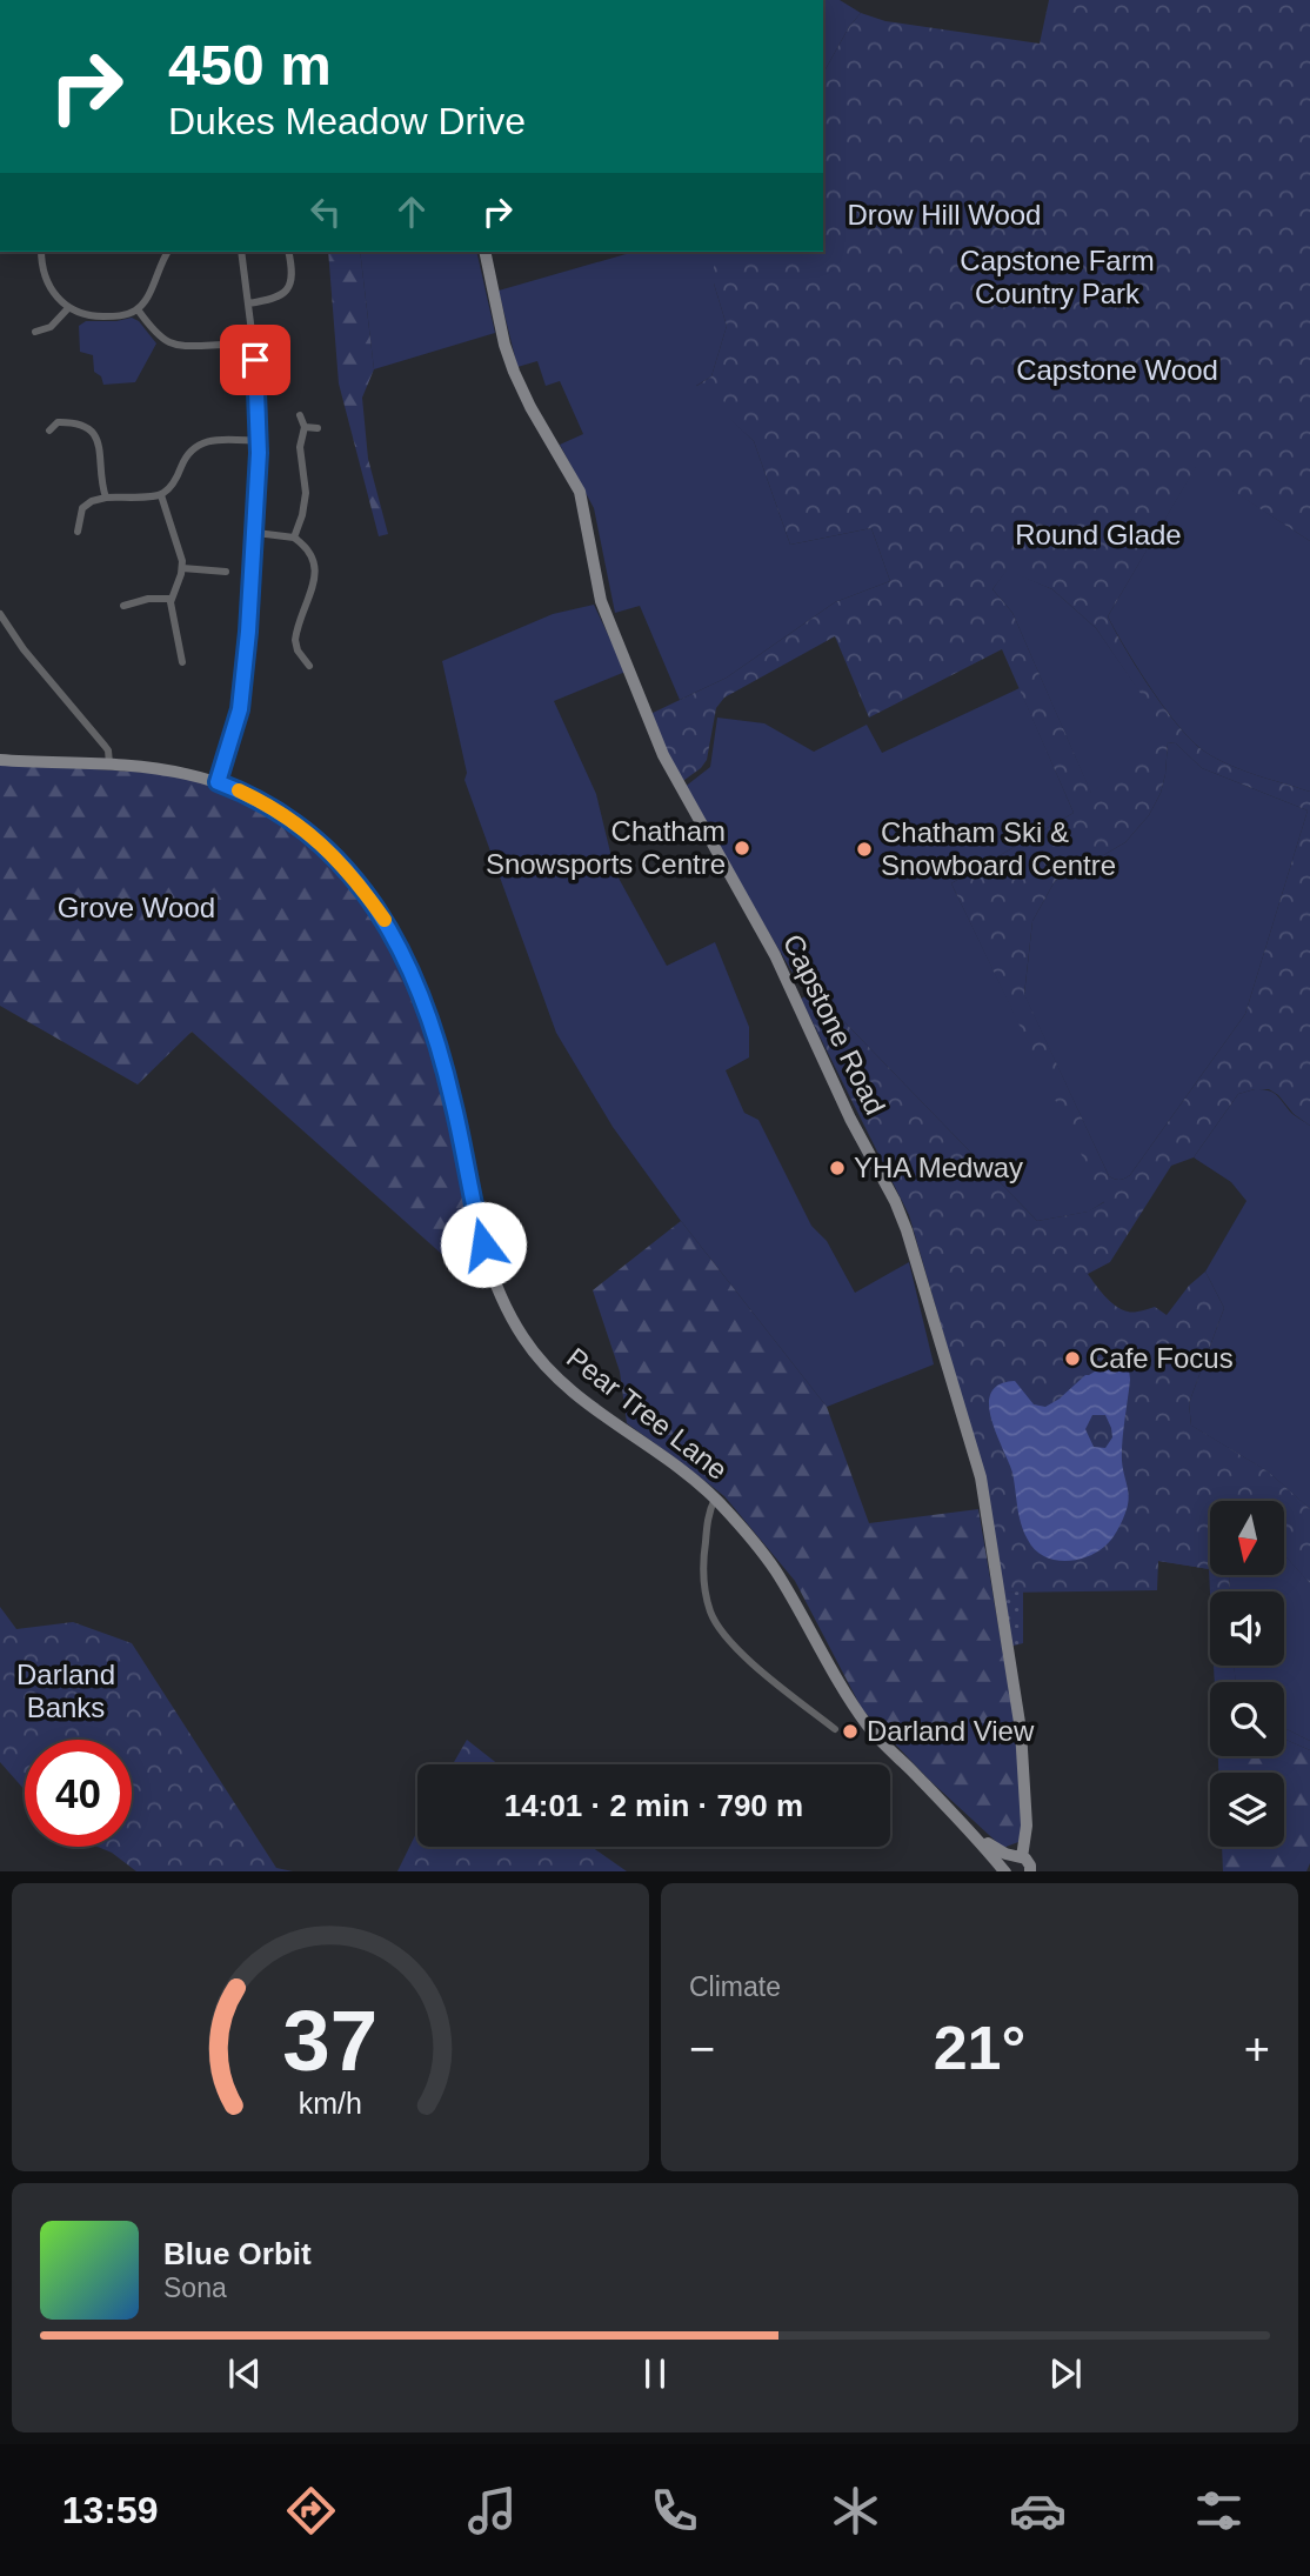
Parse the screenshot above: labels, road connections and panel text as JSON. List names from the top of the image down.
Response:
{
  "streets": {
    "street": ["Capstone Road", "Pear Tree Lane"]
  },
  "crossings": [
    ["Capstone Road", "Pear Tree Lane"]
  ],
  "parks": [
    "Drow Hill Wood",
    "Capstone Farm Country Park",
    "Capstone Wood",
    "Round Glade",
    "Grove Wood",
    "Darland Banks"
  ],
  "places": [
    "Chatham Snowsports Centre",
    "Chatham Ski & Snowboard Centre",
    "YHA Medway",
    "Cafe Focus",
    "Darland View"
  ],
  "north": "bottom",
  "page": {
    "turn": ["450 m", "Dukes Meadow Drive"],
    "limit": "40",
    "trip": "14:01 · 2 min · 790 m",
    "tile": "Climate",
    "heat": ["−", "21°", "+"],
    "song": ["Blue Orbit", "Sona"],
    "tabs": "13:59",
    "gauge": ["37", "km/h"]
  }
}
